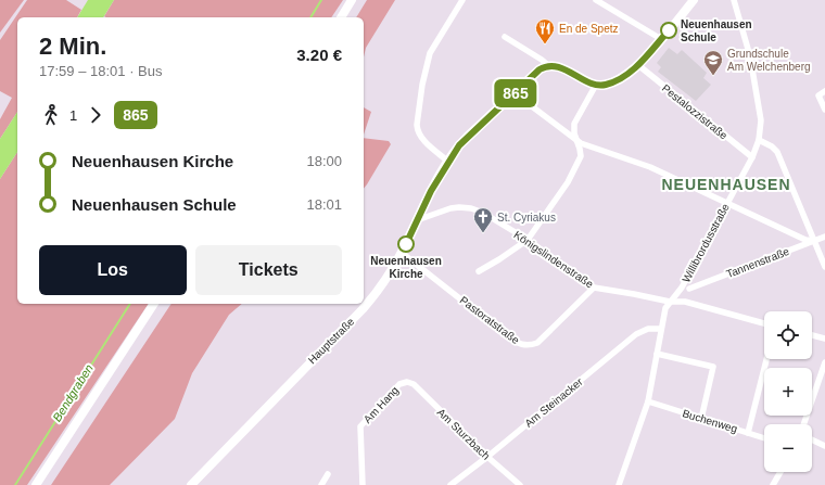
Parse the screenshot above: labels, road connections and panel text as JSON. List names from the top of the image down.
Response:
{
  "streets": {
    "street": [
      "Pestalozzistraße",
      "Willibrordusstraße",
      "Königslindenstraße",
      "Tannenstraße",
      "Pastoratstraße",
      "Hauptstraße",
      "Am Steinacker",
      "Am Hang",
      "Buchenweg",
      "Am Sturzbach"
    ]
  },
  "crossings": [
    ["Pestalozzistraße", "Willibrordusstraße"],
    ["Willibrordusstraße", "Königslindenstraße"],
    ["Willibrordusstraße", "Am Steinacker"],
    ["Willibrordusstraße", "Buchenweg"],
    ["Königslindenstraße", "Pastoratstraße"],
    ["Königslindenstraße", "Hauptstraße"],
    ["Pastoratstraße", "Hauptstraße"],
    ["Am Steinacker", "Am Sturzbach"],
    ["Am Hang", "Am Sturzbach"]
  ],
  "districts": ["NEUENHAUSEN"],
  "water": ["Bendgraben"],
  "places": {
    "other": ["Neuenhausen Schule", "Neuenhausen Kirche"],
    "restaurant": ["En de Spetz"],
    "school or university": ["Grundschule Am Welchenberg"],
    "church": ["St. Cyriakus"]
  },
  "lines": ["bus line 865"],
  "page": {
    "on_map": "865",
    "heading": ["2 Min.", "17:59 – 18:01 · Bus", "3.20 €"],
    "legs": ["1", "865"],
    "list": [
      {
        "name": "Neuenhausen Kirche",
        "value": "18:00"
      },
      {
        "name": "Neuenhausen Schule",
        "value": "18:01"
      }
    ],
    "buttons": ["Los", "Tickets"],
    "map_buttons": ["+", "−"]
  }
}
